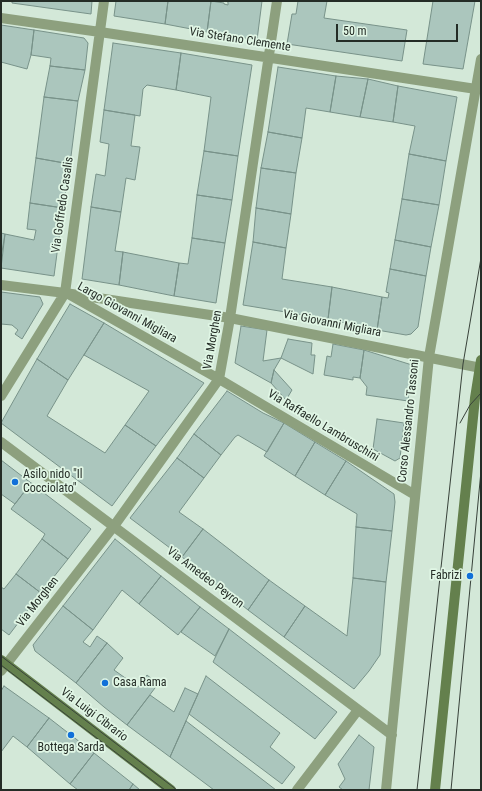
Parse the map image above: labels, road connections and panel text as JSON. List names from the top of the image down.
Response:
{
  "streets": {
    "main road": ["Via Luigi Cibrario"],
    "street": [
      "Via Stefano Clemente",
      "Via Goffredo Casalis",
      "Largo Giovanni Migliara",
      "Via Giovanni Migliara",
      "Via Morghen",
      "Corso Alessandro Tassoni",
      "Via Raffaello Lambruschini",
      "Via Amedeo Peyron"
    ]
  },
  "crossings": [
    ["Via Stefano Clemente", "Via Goffredo Casalis"],
    ["Via Stefano Clemente", "Via Morghen"],
    ["Via Stefano Clemente", "Corso Alessandro Tassoni"],
    ["Via Goffredo Casalis", "Largo Giovanni Migliara"],
    ["Largo Giovanni Migliara", "Via Giovanni Migliara"],
    ["Largo Giovanni Migliara", "Via Morghen"],
    ["Largo Giovanni Migliara", "Via Raffaello Lambruschini"],
    ["Via Giovanni Migliara", "Via Morghen"],
    ["Via Giovanni Migliara", "Corso Alessandro Tassoni"],
    ["Via Morghen", "Via Raffaello Lambruschini"],
    ["Via Morghen", "Via Amedeo Peyron"],
    ["Via Morghen", "Via Luigi Cibrario"],
    ["Corso Alessandro Tassoni", "Via Raffaello Lambruschini"],
    ["Corso Alessandro Tassoni", "Via Amedeo Peyron"]
  ],
  "places": [
    "Asilo nido \"Il Cocciolato\"",
    "Fabrizi",
    "Casa Rama",
    "Bottega Sarda"
  ],
  "scale_bar": "50 m"
}
